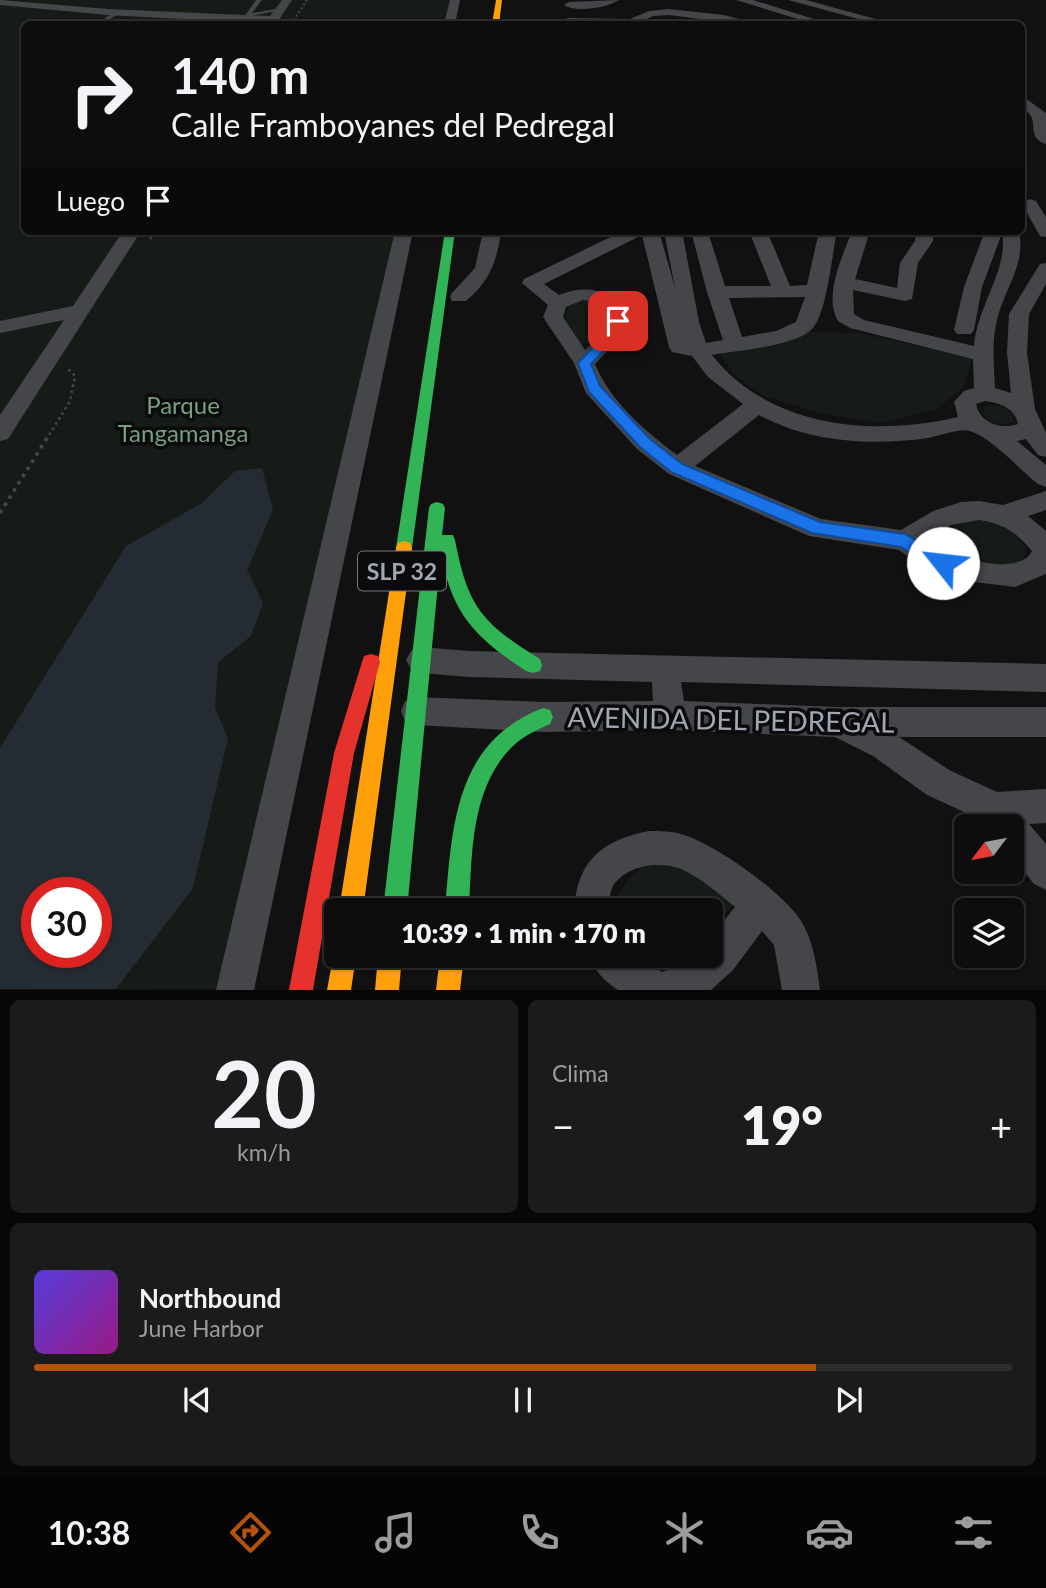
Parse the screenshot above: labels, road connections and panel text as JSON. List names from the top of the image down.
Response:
{
  "streets": {
    "main road": ["SLP 32"],
    "street": ["AVENIDA DEL PEDREGAL"]
  },
  "crossings": [
    ["SLP 32", "AVENIDA DEL PEDREGAL"]
  ],
  "parks": ["Parque Tangamanga"],
  "north": "bottom left",
  "page": {
    "turn": ["140 m", "Calle Framboyanes del Pedregal"],
    "then": "Luego",
    "limit": "30",
    "trip": "10:39 · 1 min · 170 m",
    "tile": [
      ["20", "km/h"],
      "Clima"
    ],
    "heat": ["−", "19°", "+"],
    "song": ["Northbound", "June Harbor"],
    "tabs": "10:38"
  }
}
